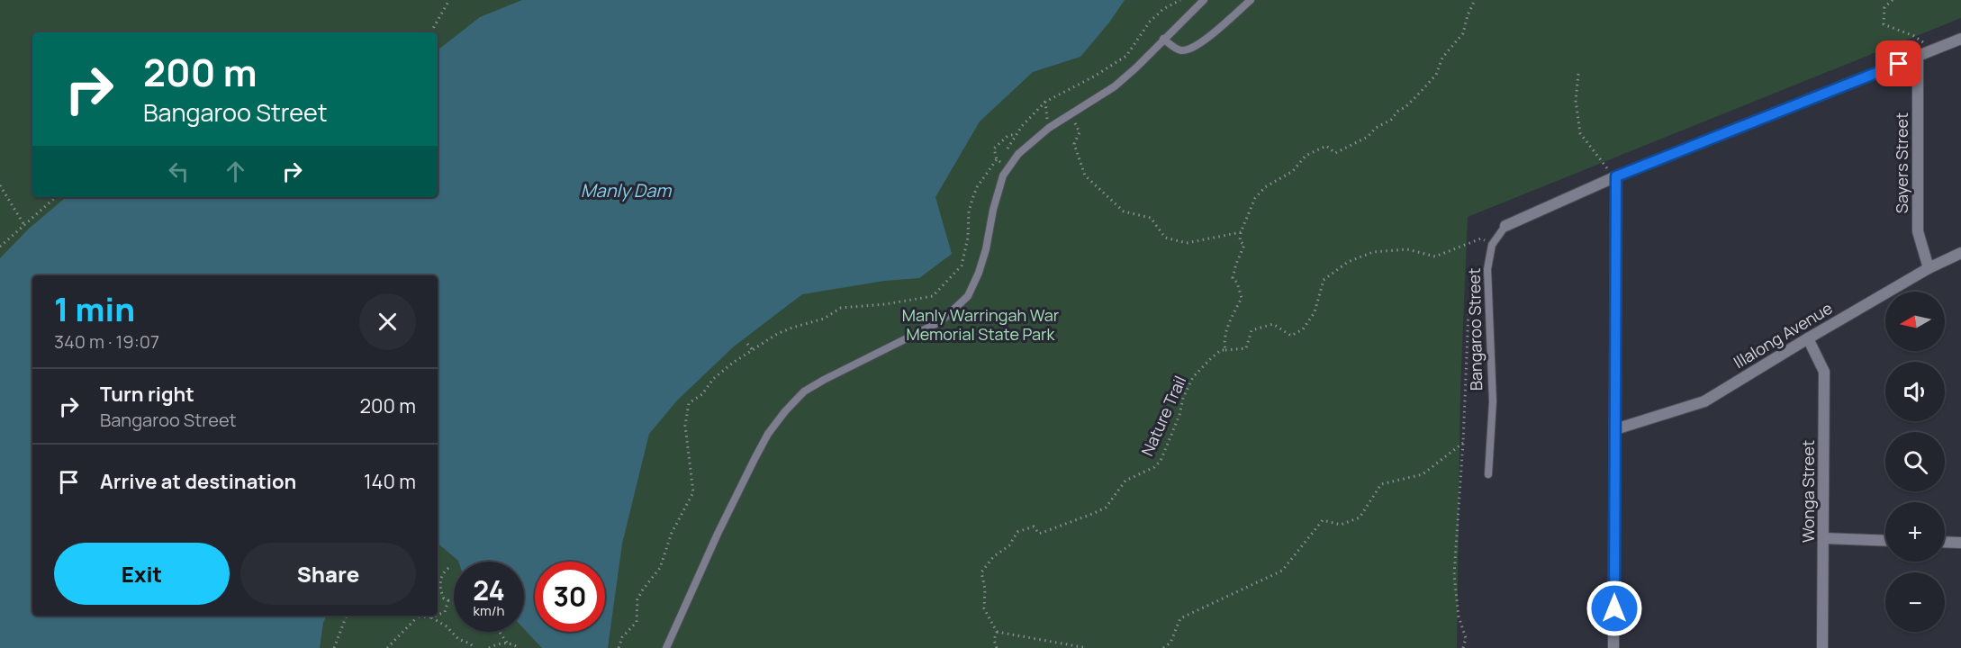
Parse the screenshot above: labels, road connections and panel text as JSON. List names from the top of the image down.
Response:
{
  "streets": {
    "street": [
      "Sayers Street",
      "Bangaroo Street",
      "Illalong Avenue",
      "Wonga Street"
    ],
    "path": ["Nature Trail"]
  },
  "crossings": [
    ["Sayers Street", "Bangaroo Street"],
    ["Sayers Street", "Illalong Avenue"],
    ["Illalong Avenue", "Wonga Street"]
  ],
  "water": ["Manly Dam"],
  "parks": ["Manly Warringah War Memorial State Park"],
  "north": "left",
  "page": {
    "turn": ["200 m", "Bangaroo Street"],
    "heading": ["1 min", "340 m · 19:07"],
    "map_buttons": ["+", "−"],
    "list": [
      {
        "name": "Turn right",
        "note": "Bangaroo Street",
        "value": "200 m"
      },
      {
        "name": "Arrive at destination",
        "value": "140 m"
      }
    ],
    "buttons": ["Exit", "Share"],
    "speed": "24 km/h",
    "limit": "30"
  }
}
